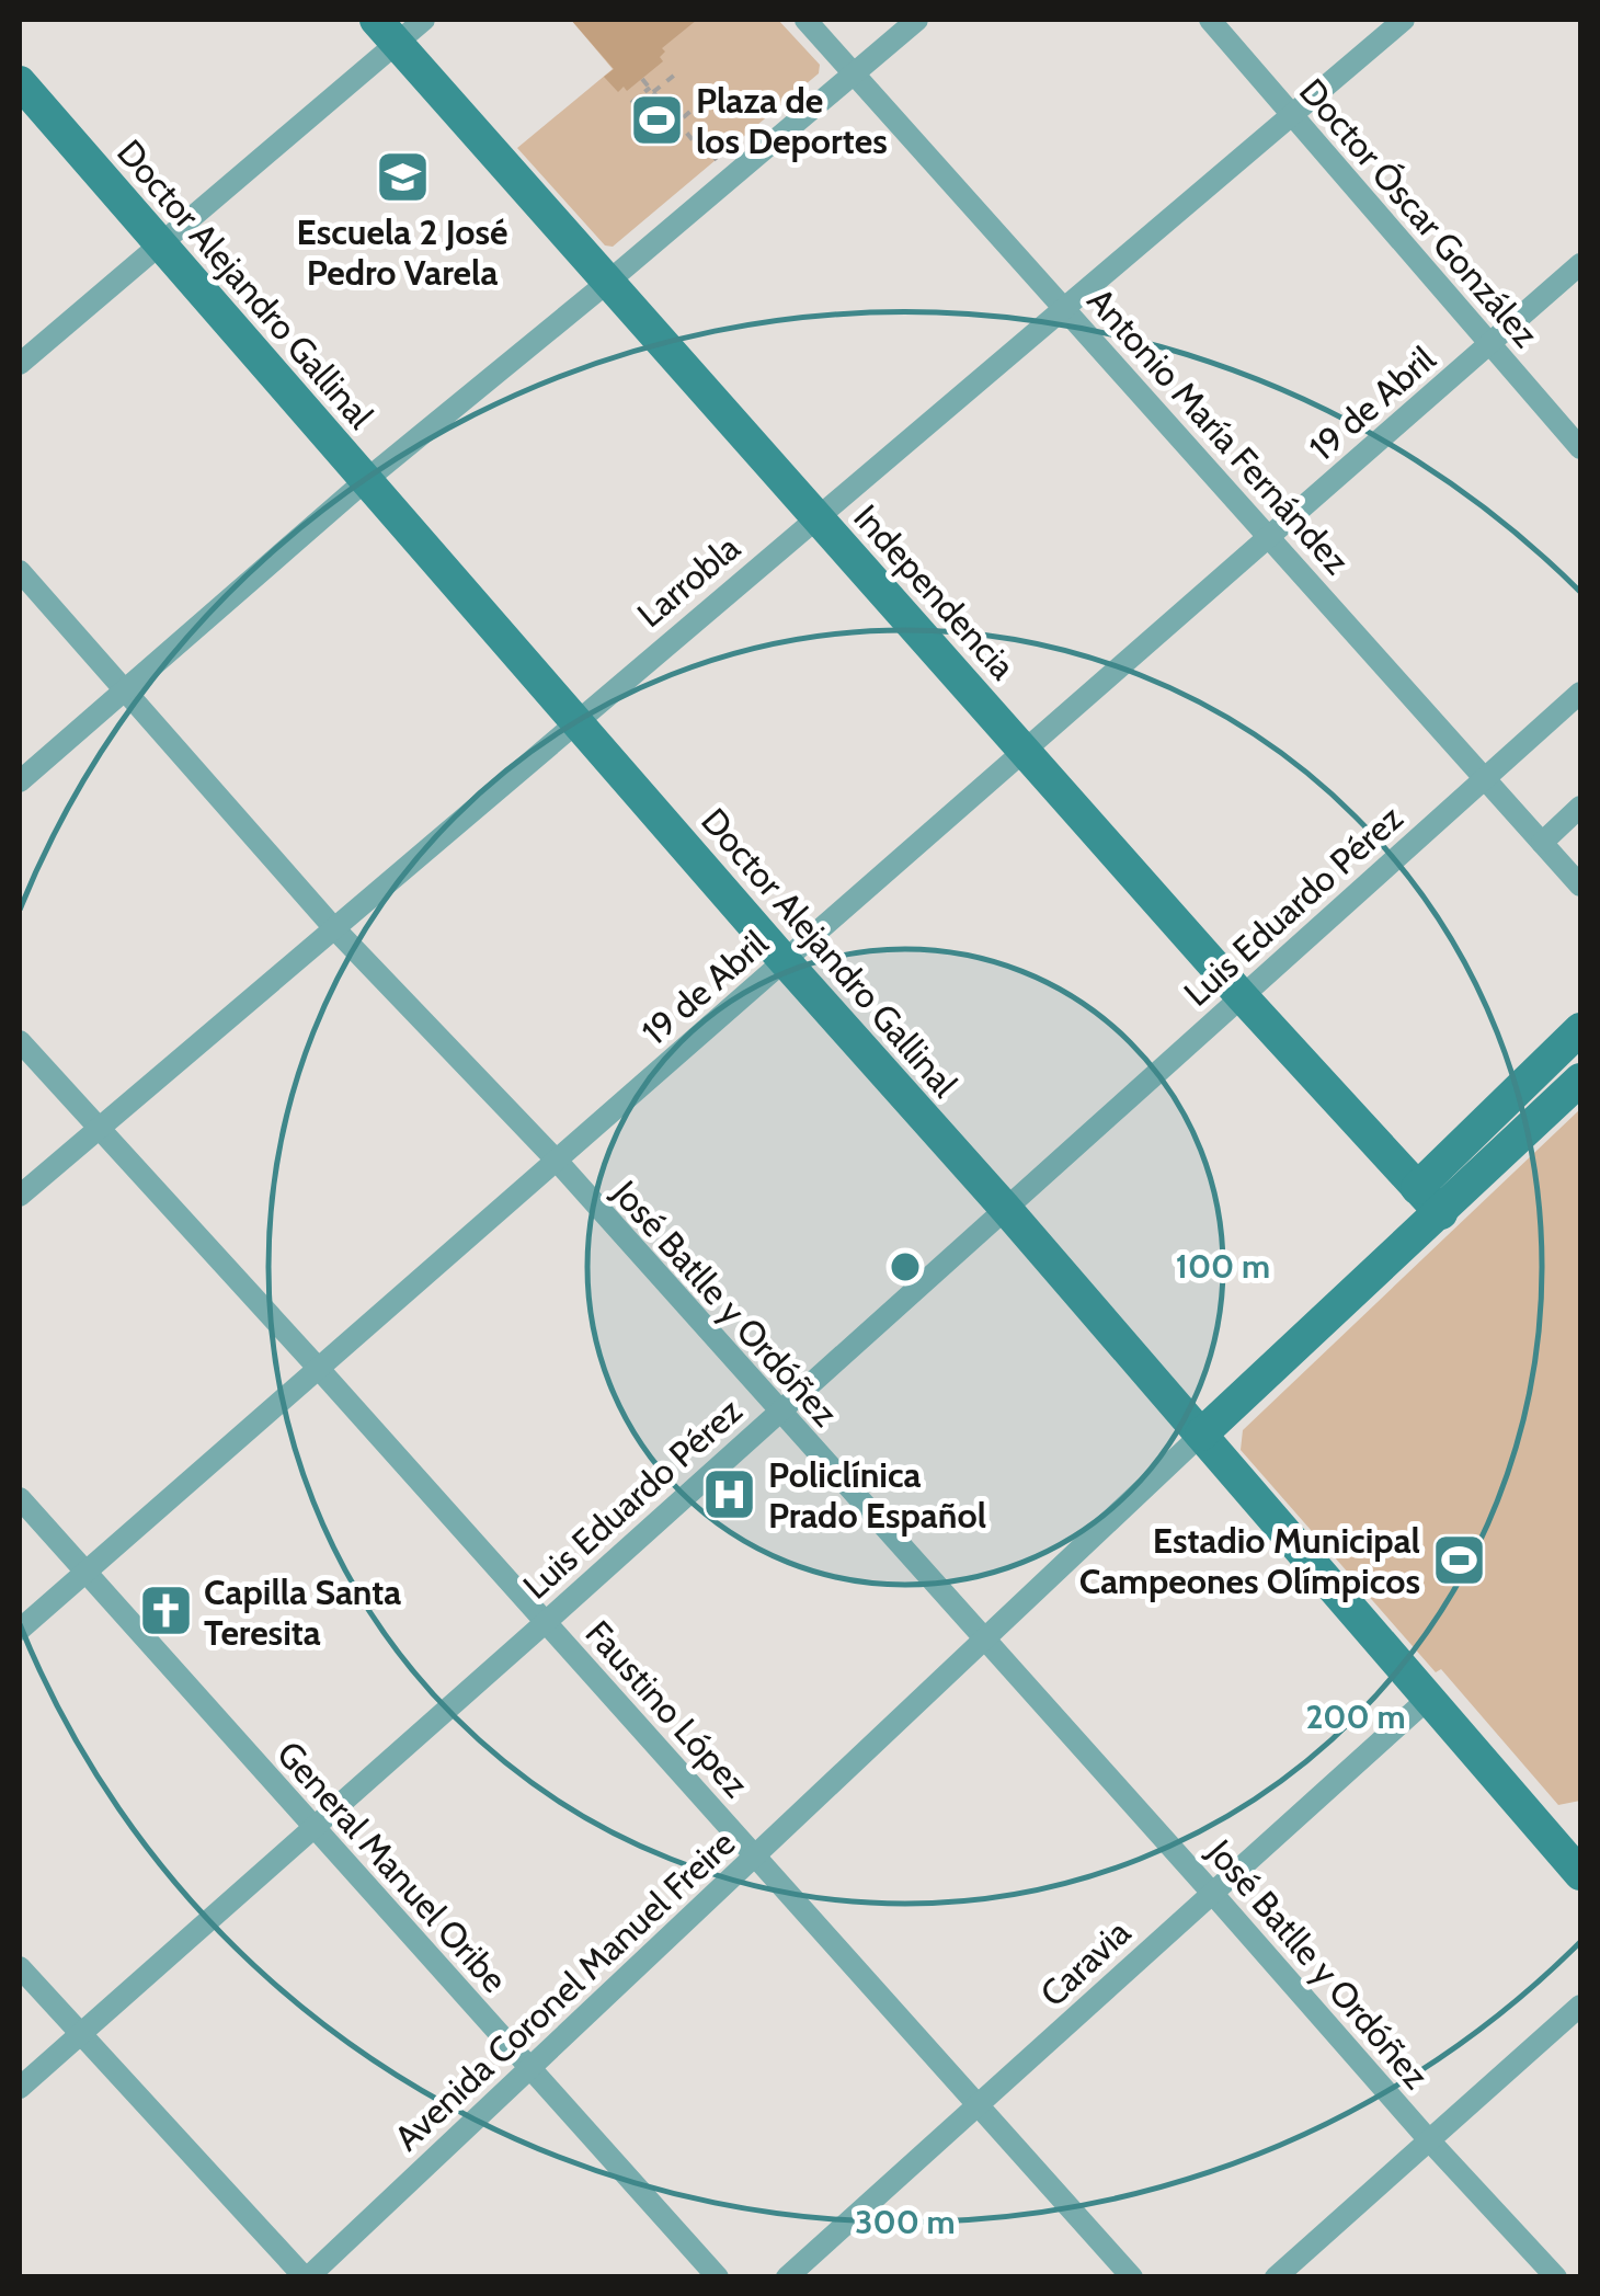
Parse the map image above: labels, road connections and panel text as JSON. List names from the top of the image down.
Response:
{
  "streets": {
    "street": [
      "Doctor Óscar González",
      "Doctor Alejandro Gallinal",
      "19 de Abril",
      "Antonio María Fernández",
      "Larrobla",
      "Independencia",
      "Luis Eduardo Pérez",
      "José Batlle y Ordóñez",
      "Faustino López",
      "General Manuel Oribe",
      "Caravia",
      "Avenida Coronel Manuel Freire"
    ]
  },
  "crossings": [
    ["Doctor Óscar González", "19 de Abril"],
    ["Doctor Óscar González", "Larrobla"],
    ["Doctor Alejandro Gallinal", "19 de Abril"],
    ["Doctor Alejandro Gallinal", "Larrobla"],
    ["Doctor Alejandro Gallinal", "Luis Eduardo Pérez"],
    ["Doctor Alejandro Gallinal", "Caravia"],
    ["Doctor Alejandro Gallinal", "Avenida Coronel Manuel Freire"],
    ["19 de Abril", "Antonio María Fernández"],
    ["19 de Abril", "Independencia"],
    ["19 de Abril", "José Batlle y Ordóñez"],
    ["19 de Abril", "Faustino López"],
    ["19 de Abril", "General Manuel Oribe"],
    ["Antonio María Fernández", "Larrobla"],
    ["Antonio María Fernández", "Luis Eduardo Pérez"],
    ["Larrobla", "Independencia"],
    ["Larrobla", "José Batlle y Ordóñez"],
    ["Larrobla", "Faustino López"],
    ["Independencia", "Luis Eduardo Pérez"],
    ["Luis Eduardo Pérez", "José Batlle y Ordóñez"],
    ["Luis Eduardo Pérez", "Faustino López"],
    ["Luis Eduardo Pérez", "General Manuel Oribe"],
    ["José Batlle y Ordóñez", "Caravia"],
    ["José Batlle y Ordóñez", "Avenida Coronel Manuel Freire"],
    ["Faustino López", "Caravia"],
    ["Faustino López", "Avenida Coronel Manuel Freire"],
    ["General Manuel Oribe", "Avenida Coronel Manuel Freire"]
  ],
  "places": {
    "sports": ["Plaza de los Deportes", "Estadio Municipal Campeones Olímpicos"],
    "school or university": ["Escuela 2 José Pedro Varela"],
    "hospital": ["Policlínica Prado Español"],
    "church": ["Capilla Santa Teresita"]
  },
  "rings": ["100 m", "200 m", "300 m"]
}
